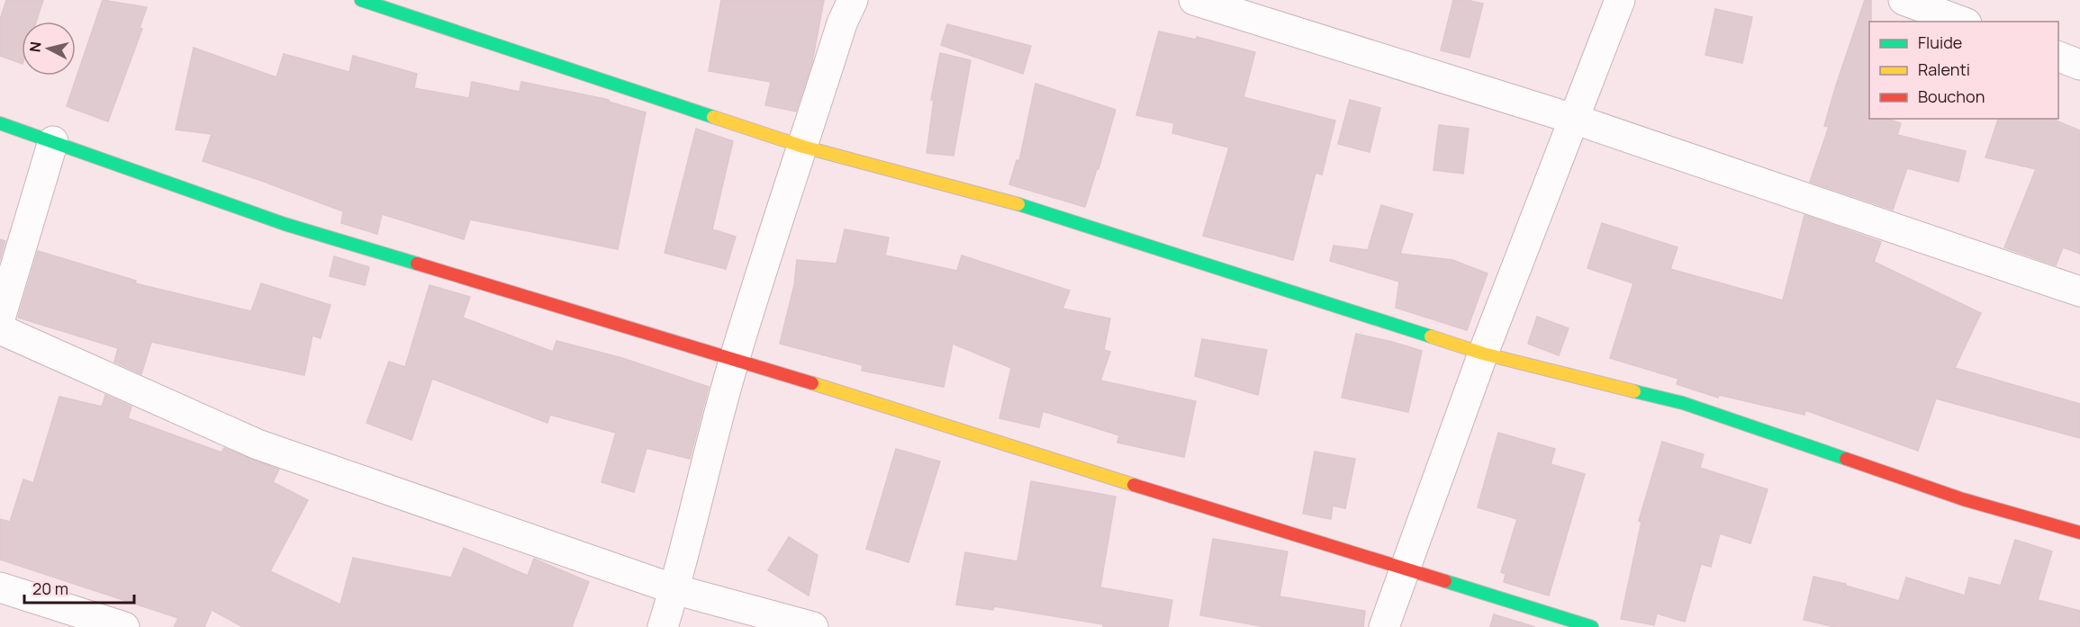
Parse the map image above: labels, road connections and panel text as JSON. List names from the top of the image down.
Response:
{
  "legend": ["Fluide", "Ralenti", "Bouchon"],
  "scale_bar": "20 m",
  "north": "left"
}
